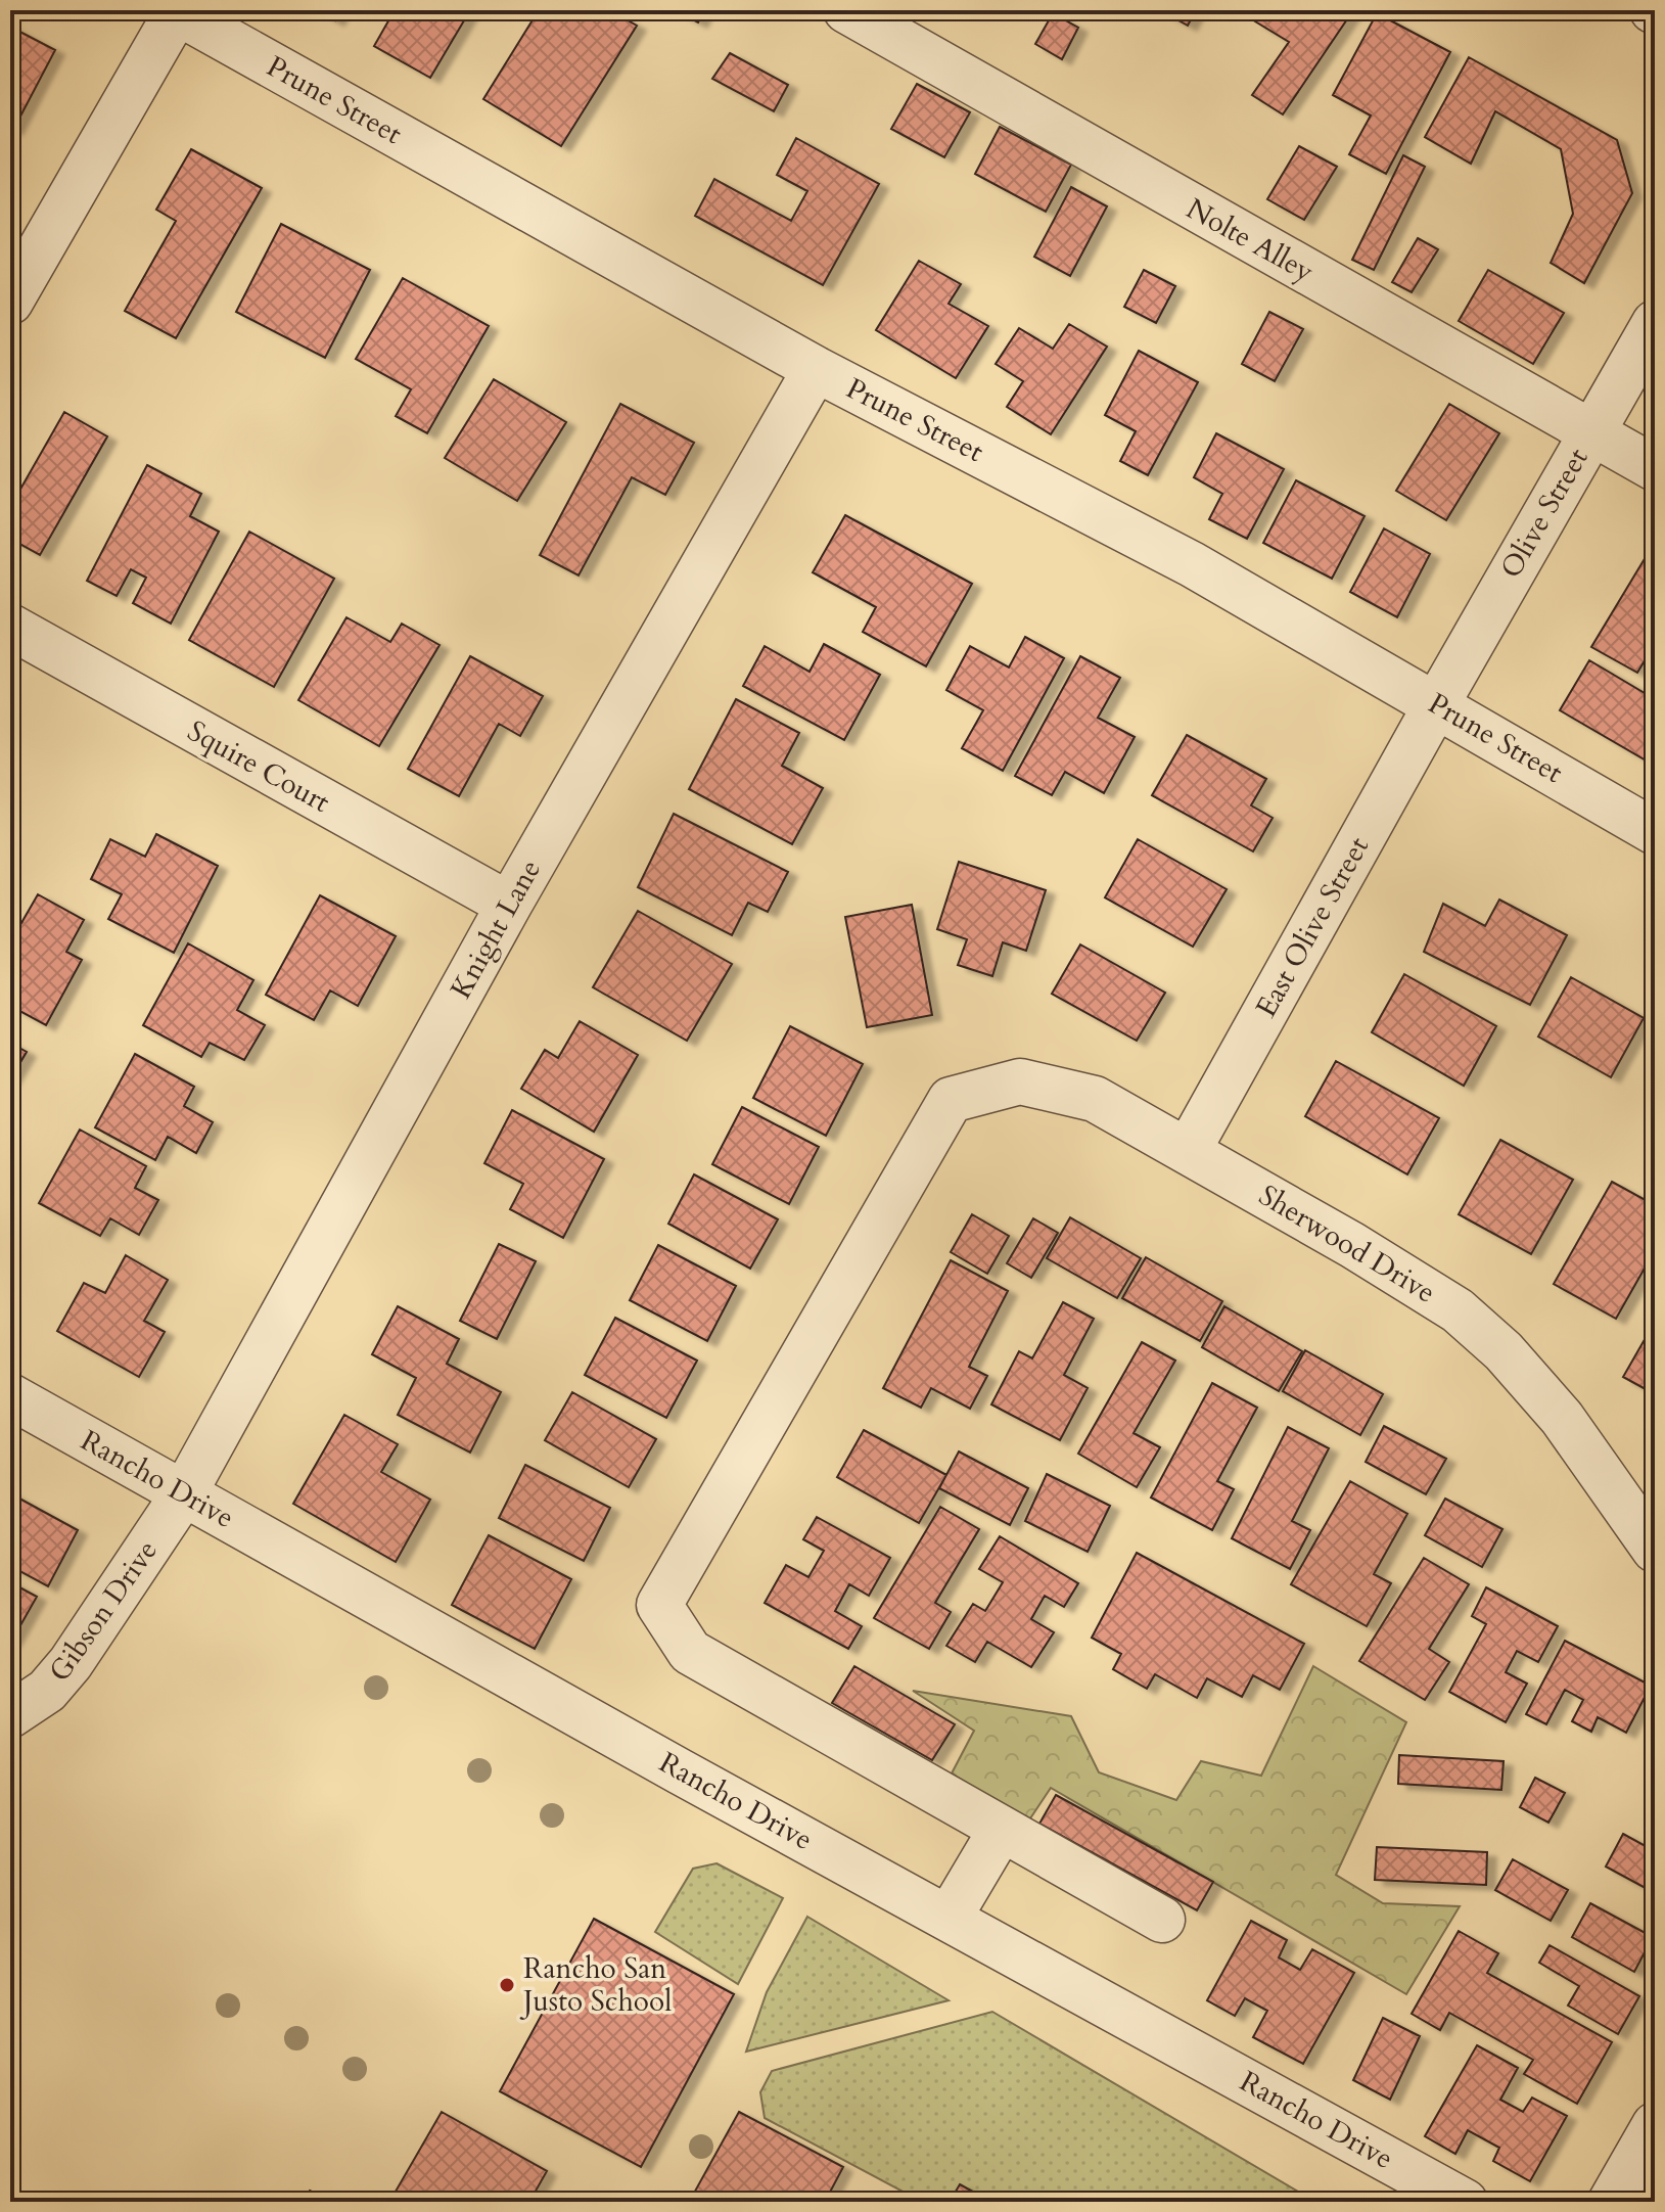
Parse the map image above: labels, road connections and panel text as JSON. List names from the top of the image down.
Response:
{
  "streets": {
    "street": [
      "Prune Street",
      "Nolte Alley",
      "Olive Street",
      "Squire Court",
      "East Olive Street",
      "Knight Lane",
      "Sherwood Drive",
      "Rancho Drive",
      "Gibson Drive"
    ]
  },
  "crossings": [
    ["Prune Street", "Olive Street"],
    ["Prune Street", "East Olive Street"],
    ["Prune Street", "Knight Lane"],
    ["Nolte Alley", "Olive Street"],
    ["Olive Street", "East Olive Street"],
    ["Squire Court", "Knight Lane"],
    ["East Olive Street", "Sherwood Drive"],
    ["Knight Lane", "Rancho Drive"],
    ["Knight Lane", "Gibson Drive"],
    ["Rancho Drive", "Gibson Drive"]
  ],
  "places": ["Rancho San Justo School"]
}
